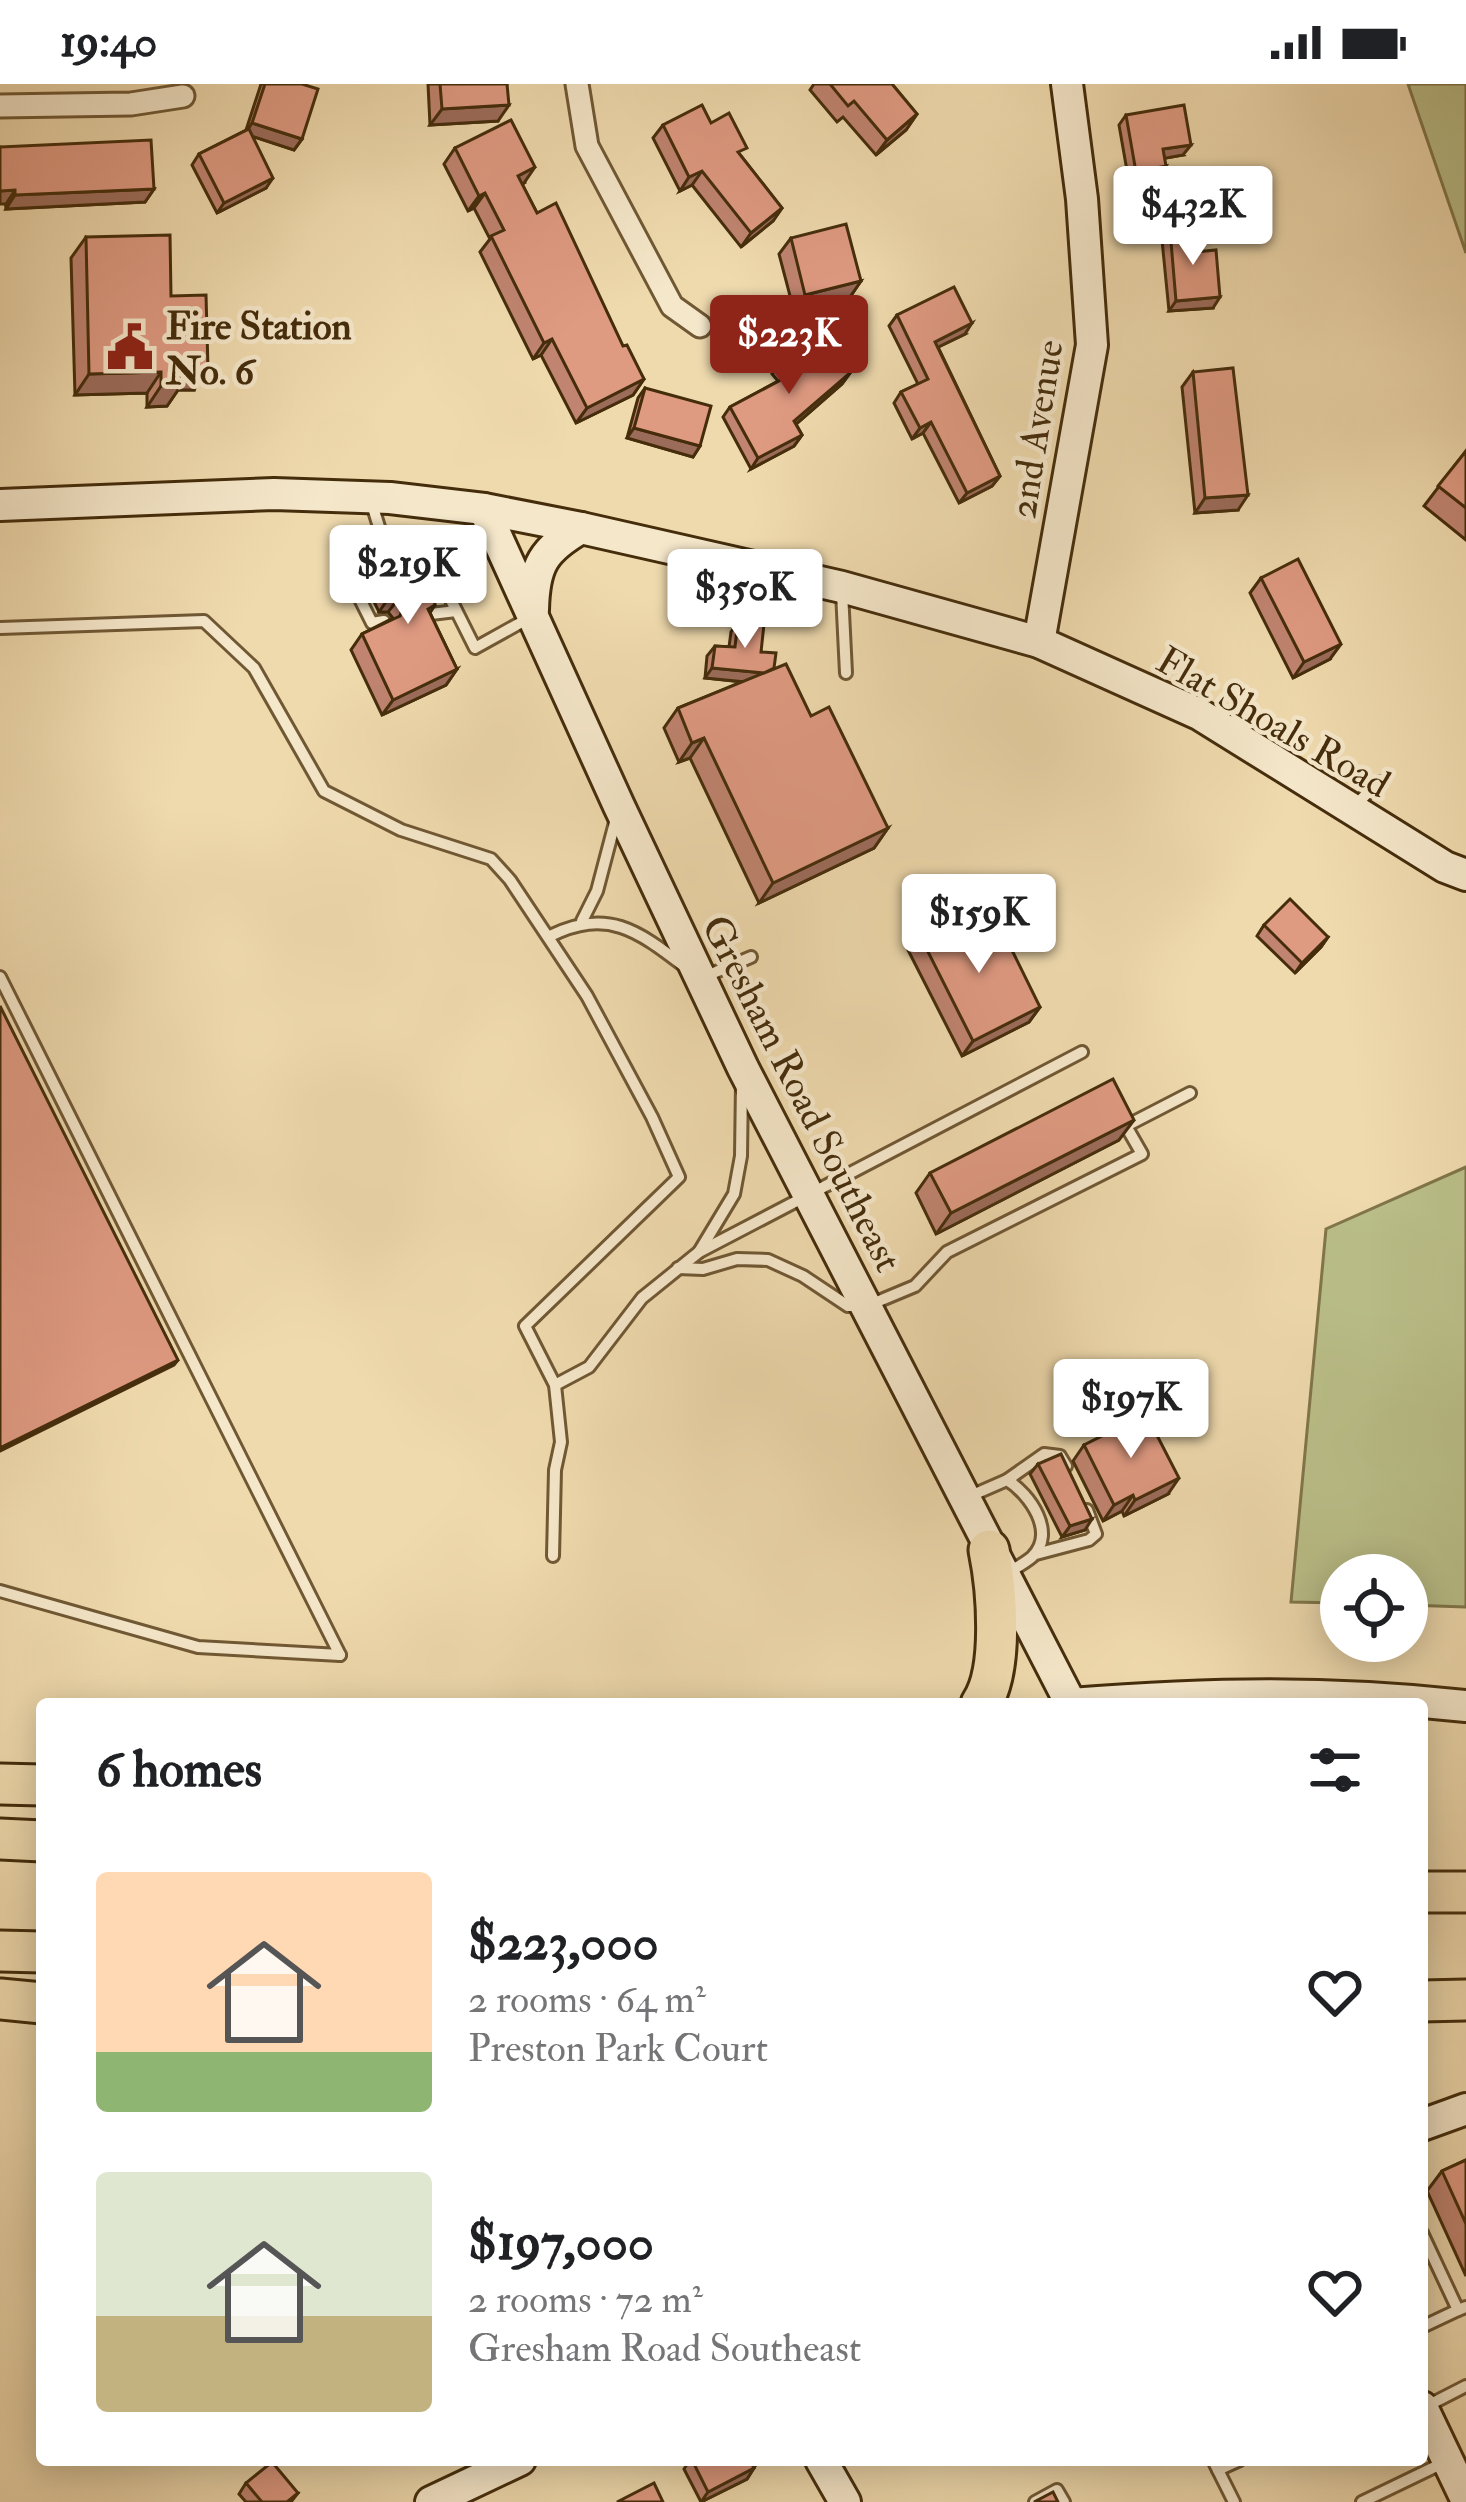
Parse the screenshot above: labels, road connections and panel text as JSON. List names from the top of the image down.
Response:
{
  "streets": {
    "street": ["2nd Avenue", "Flat Shoals Road", "Gresham Road Southeast"]
  },
  "crossings": [
    ["2nd Avenue", "Flat Shoals Road"],
    ["Flat Shoals Road", "Gresham Road Southeast"]
  ],
  "places": {
    "public building": ["Fire Station No. 6"]
  },
  "page": {
    "status": "19:40",
    "price": [
      "$432K",
      "$223K",
      "$219K",
      "$350K",
      "$159K",
      "$197K"
    ],
    "heading": "6 homes",
    "list": [
      {
        "name": "$223,000",
        "note": "2 rooms · 64 m² · Preston Park Court"
      },
      {
        "name": "$197,000",
        "note": "2 rooms · 72 m² · Gresham Road Southeast"
      }
    ]
  }
}
